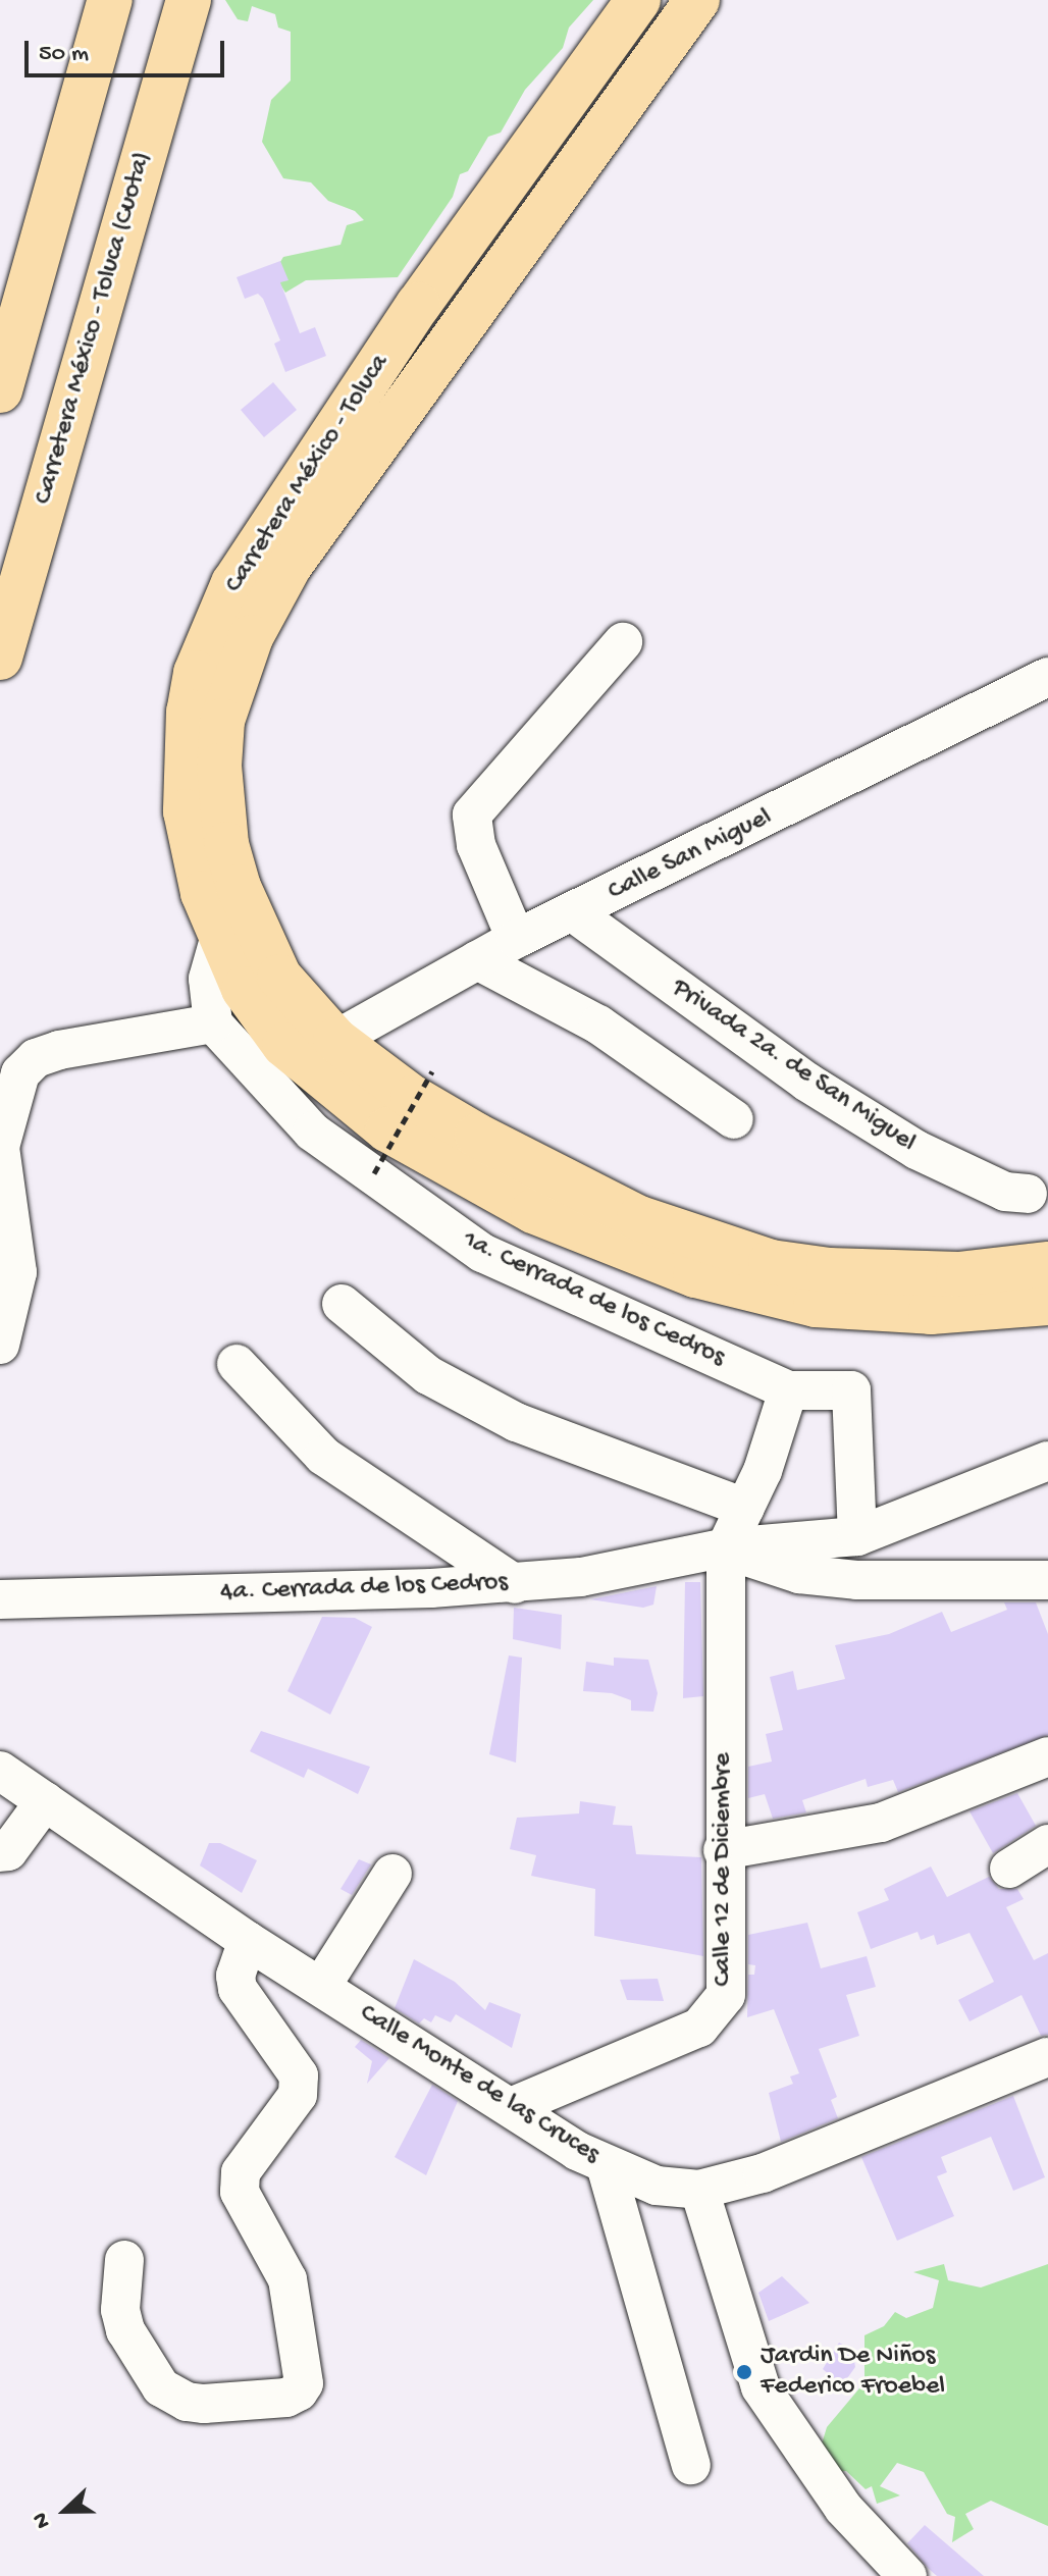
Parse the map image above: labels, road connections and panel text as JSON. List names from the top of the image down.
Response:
{
  "streets": {
    "main road": ["Carretera México - Toluca (Cuota)", "Carretera México - Toluca"],
    "street": [
      "Calle San Miguel",
      "Privada 2a. de San Miguel",
      "1a. Cerrada de los Cedros",
      "4a. Cerrada de los Cedros",
      "Calle 12 de Diciembre",
      "Calle Monte de las Cruces"
    ]
  },
  "crossings": [
    ["Carretera México - Toluca", "Calle San Miguel"],
    ["Calle San Miguel", "Privada 2a. de San Miguel"],
    ["1a. Cerrada de los Cedros", "4a. Cerrada de los Cedros"],
    ["4a. Cerrada de los Cedros", "Calle 12 de Diciembre"],
    ["Calle 12 de Diciembre", "Calle Monte de las Cruces"]
  ],
  "places": ["Jardin De Niños Federico Froebel"],
  "scale_bar": "50 m",
  "north": "left"
}
